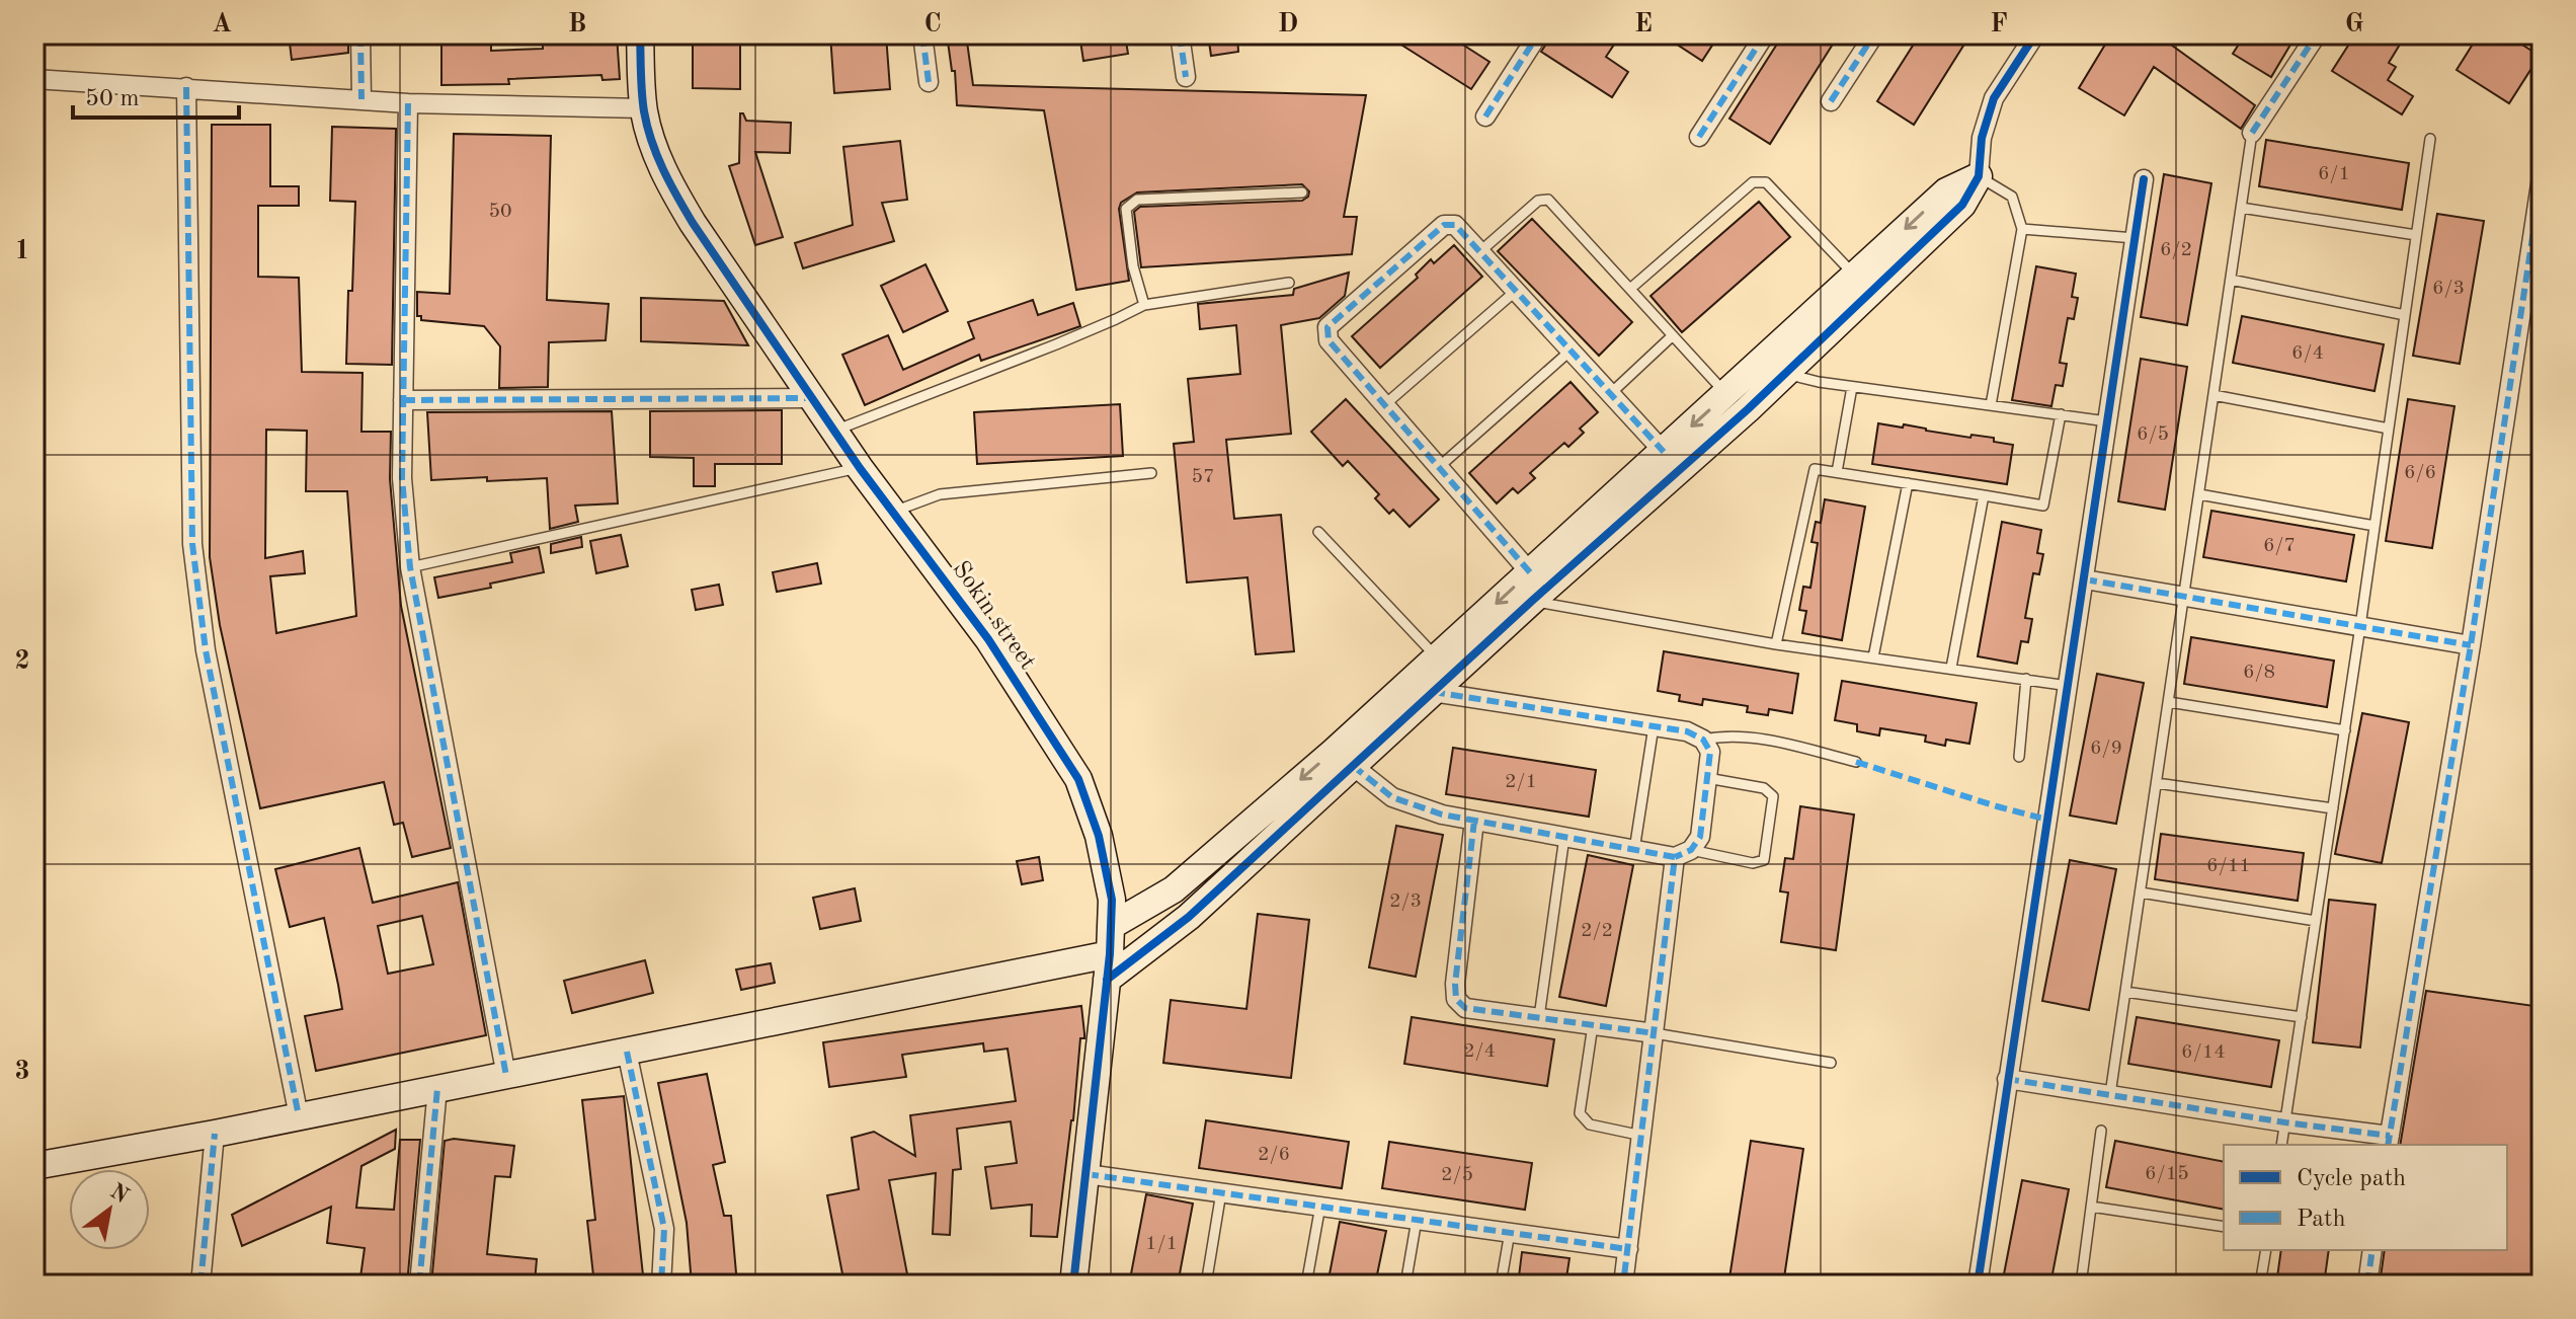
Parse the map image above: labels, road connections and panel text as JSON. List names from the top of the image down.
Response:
{
  "streets": {
    "street": ["Sokin street"]
  },
  "house_numbers": [
    "6/1",
    "50",
    "6/2",
    "6/3",
    "6/4",
    "6/5",
    "6/6",
    "57",
    "6/7",
    "6/8",
    "6/9",
    "2/1",
    "6/11",
    "2/3",
    "2/2",
    "2/4",
    "6/14",
    "2/6",
    "6/15",
    "2/5",
    "1/1"
  ],
  "legend": ["Cycle path", "Path"],
  "scale_bar": "50 m",
  "north": "top right",
  "grid": {
    "columns": [
      "A",
      "B",
      "C",
      "D",
      "E",
      "F",
      "G"
    ],
    "rows": ["1", "2", "3"]
  }
}
